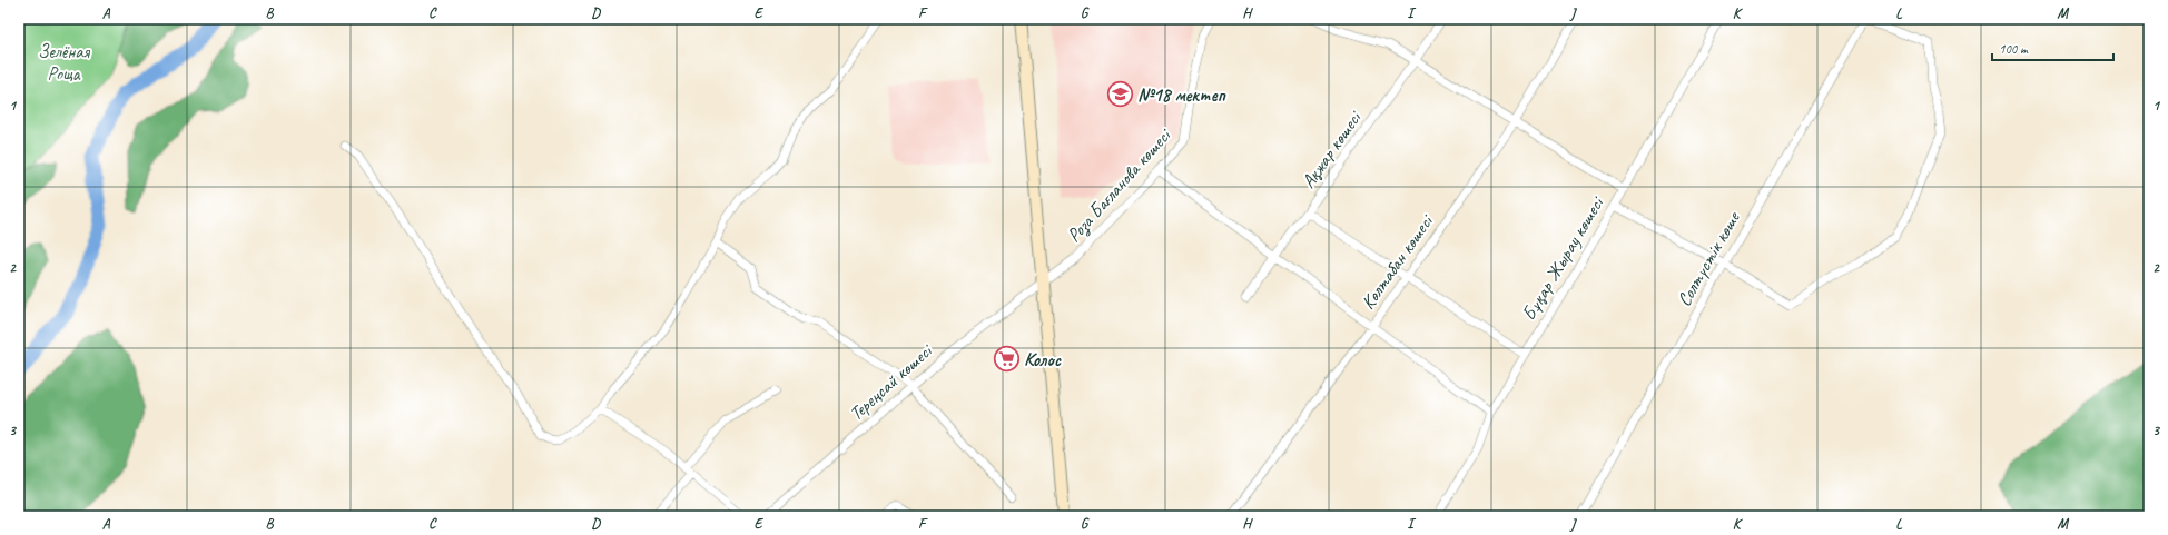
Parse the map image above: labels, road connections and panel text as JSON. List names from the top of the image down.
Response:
{
  "streets": {
    "street": [
      "Ақжар көшесі",
      "Роза Бағланова көшесі",
      "Бұқар Жырау көшесі",
      "Солтүстік көше",
      "Көлтабан көшесі",
      "Тереңсай көшесі"
    ]
  },
  "crossings": [
    ["Роза Бағланова көшесі", "Тереңсай көшесі"]
  ],
  "parks": ["Зелёная Роща"],
  "places": {
    "school or university": ["№18 мектеп"],
    "supermarket": ["Колос"]
  },
  "scale_bar": "100 m",
  "grid": {
    "columns": [
      "A",
      "B",
      "C",
      "D",
      "E",
      "F",
      "G",
      "H",
      "I",
      "J",
      "K",
      "L",
      "M"
    ],
    "rows": ["1", "2", "3"]
  }
}
